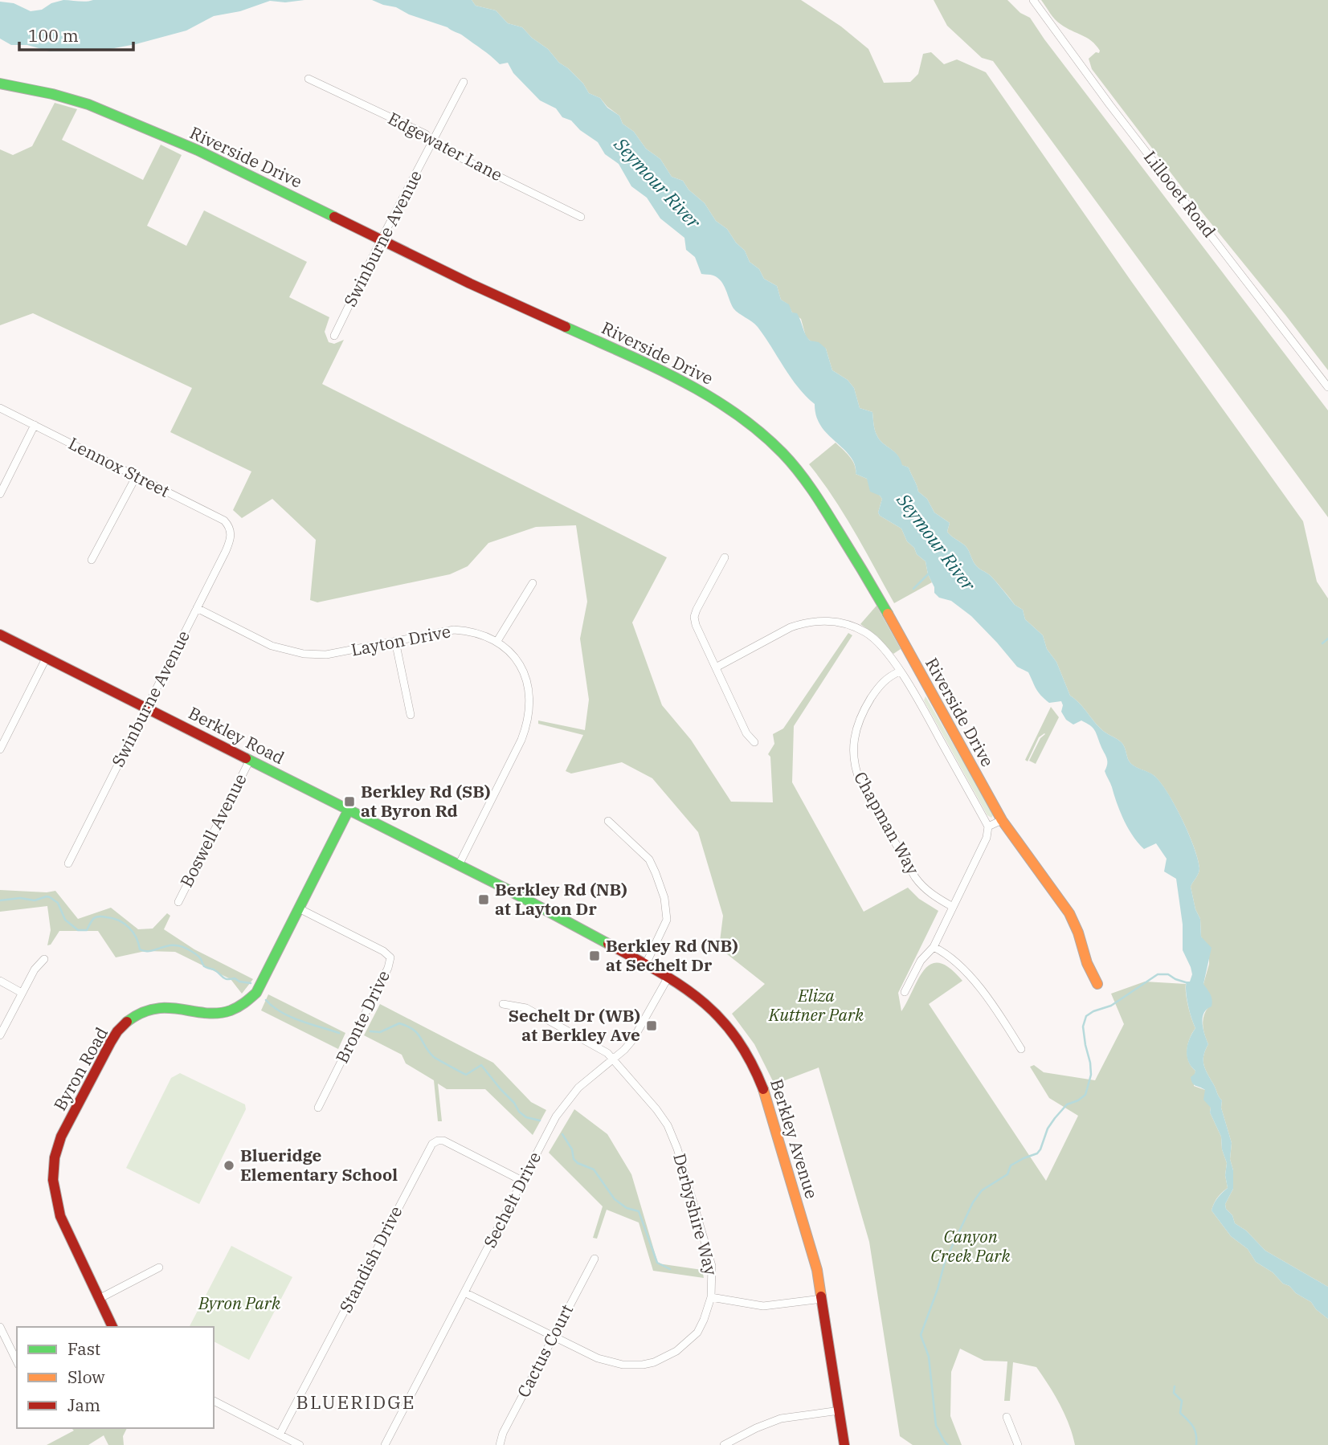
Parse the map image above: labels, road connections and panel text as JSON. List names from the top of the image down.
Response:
{
  "streets": {
    "street": [
      "Edgewater Lane",
      "Riverside Drive",
      "Lillooet Road",
      "Swinburne Avenue",
      "Lennox Street",
      "Layton Drive",
      "Berkley Road",
      "Chapman Way",
      "Boswell Avenue",
      "Bronte Drive",
      "Byron Road",
      "Berkley Avenue",
      "Sechelt Drive",
      "Derbyshire Way",
      "Standish Drive",
      "Cactus Court"
    ]
  },
  "crossings": [
    ["Edgewater Lane", "Swinburne Avenue"],
    ["Riverside Drive", "Swinburne Avenue"],
    ["Riverside Drive", "Chapman Way"],
    ["Swinburne Avenue", "Lennox Street"],
    ["Swinburne Avenue", "Layton Drive"],
    ["Swinburne Avenue", "Berkley Road"],
    ["Layton Drive", "Berkley Road"],
    ["Layton Drive", "Berkley Avenue"],
    ["Berkley Road", "Boswell Avenue"],
    ["Berkley Road", "Byron Road"],
    ["Berkley Road", "Berkley Avenue"],
    ["Bronte Drive", "Byron Road"],
    ["Berkley Avenue", "Sechelt Drive"],
    ["Sechelt Drive", "Derbyshire Way"],
    ["Sechelt Drive", "Standish Drive"],
    ["Derbyshire Way", "Cactus Court"]
  ],
  "districts": ["BLUERIDGE"],
  "water": ["Seymour River"],
  "parks": ["Eliza Kuttner Park", "Canyon Creek Park", "Byron Park"],
  "places": {
    "transit": [
      "Berkley Rd (SB) at Byron Rd",
      "Berkley Rd (NB) at Layton Dr",
      "Berkley Rd (NB) at Sechelt Dr",
      "Sechelt Dr (WB) at Berkley Ave"
    ],
    "other": ["Blueridge Elementary School"]
  },
  "legend": ["Fast", "Slow", "Jam"],
  "scale_bar": "100 m"
}
